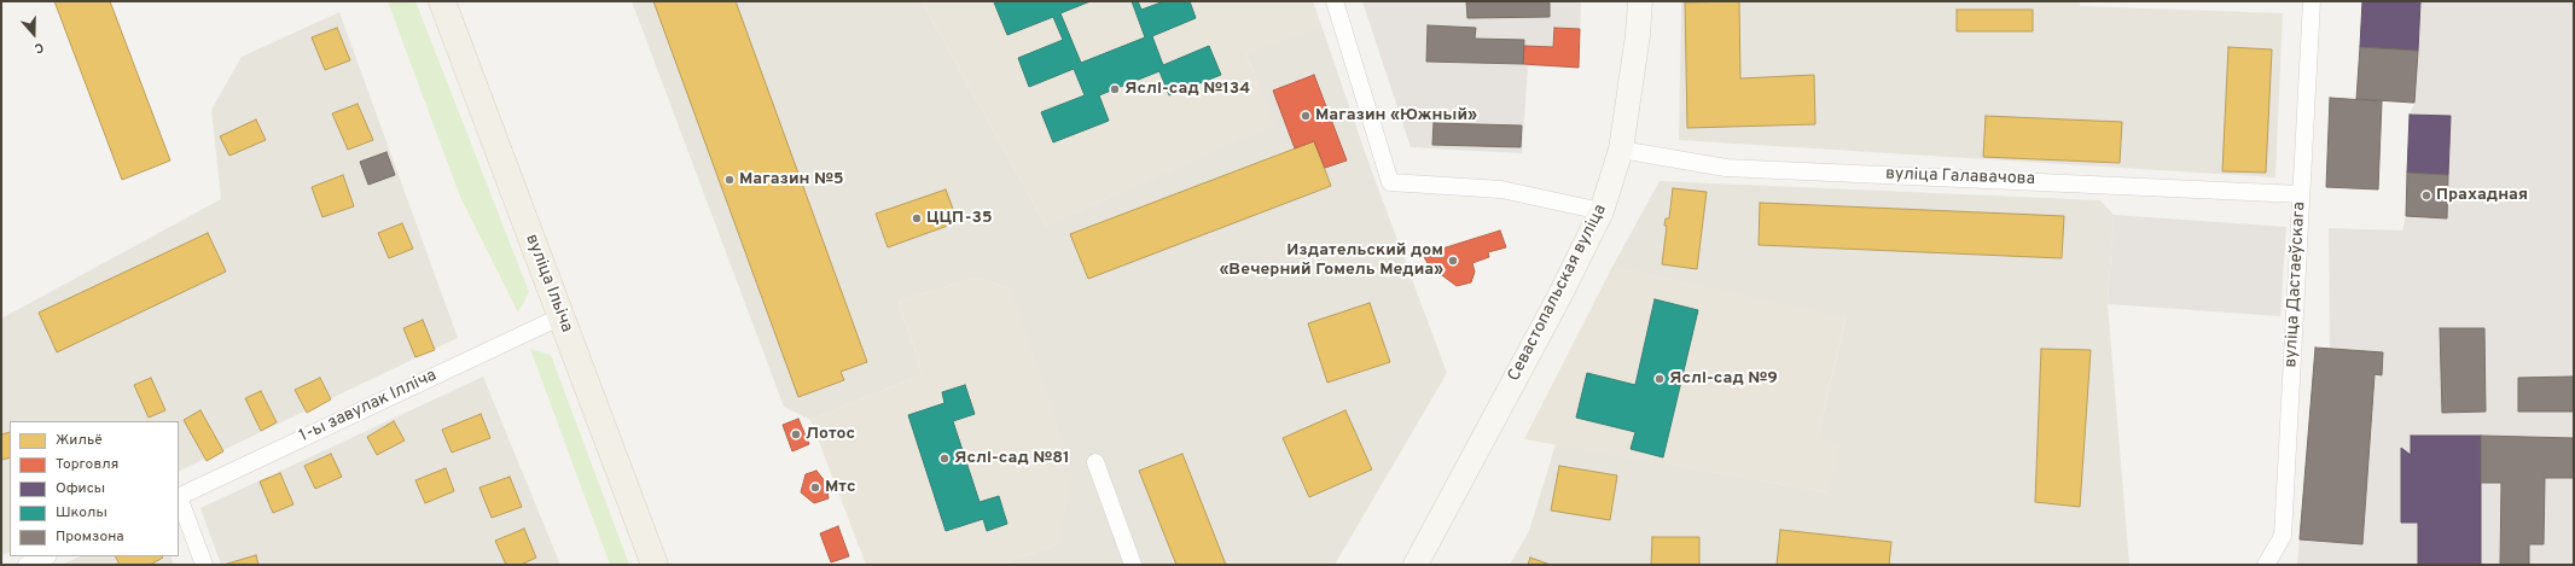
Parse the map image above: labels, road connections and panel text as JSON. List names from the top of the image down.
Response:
{
  "streets": {
    "main road": ["вуліца Ільіча"],
    "street": [
      "вуліца Галавачова",
      "вуліца Дастаеўскага",
      "Севастопальская вуліца",
      "1-ы завулак Ілліча"
    ]
  },
  "crossings": [
    ["вуліца Галавачова", "вуліца Дастаеўскага"],
    ["вуліца Галавачова", "Севастопальская вуліца"],
    ["вуліца Ільіча", "1-ы завулак Ілліча"]
  ],
  "places": [
    "Яслі-сад №134",
    "Магазин «Южный»",
    "Магазин №5",
    "Прахадная",
    "ЦЦП-35",
    "Издательский дом «Вечерний Гомель Медиа»",
    "Яслі-сад №9",
    "Лотос",
    "Яслі-сад №81",
    "Мтс"
  ],
  "legend": [
    "Жильё",
    "Торговля",
    "Офисы",
    "Школы",
    "Промзона"
  ],
  "north": "bottom"
}
